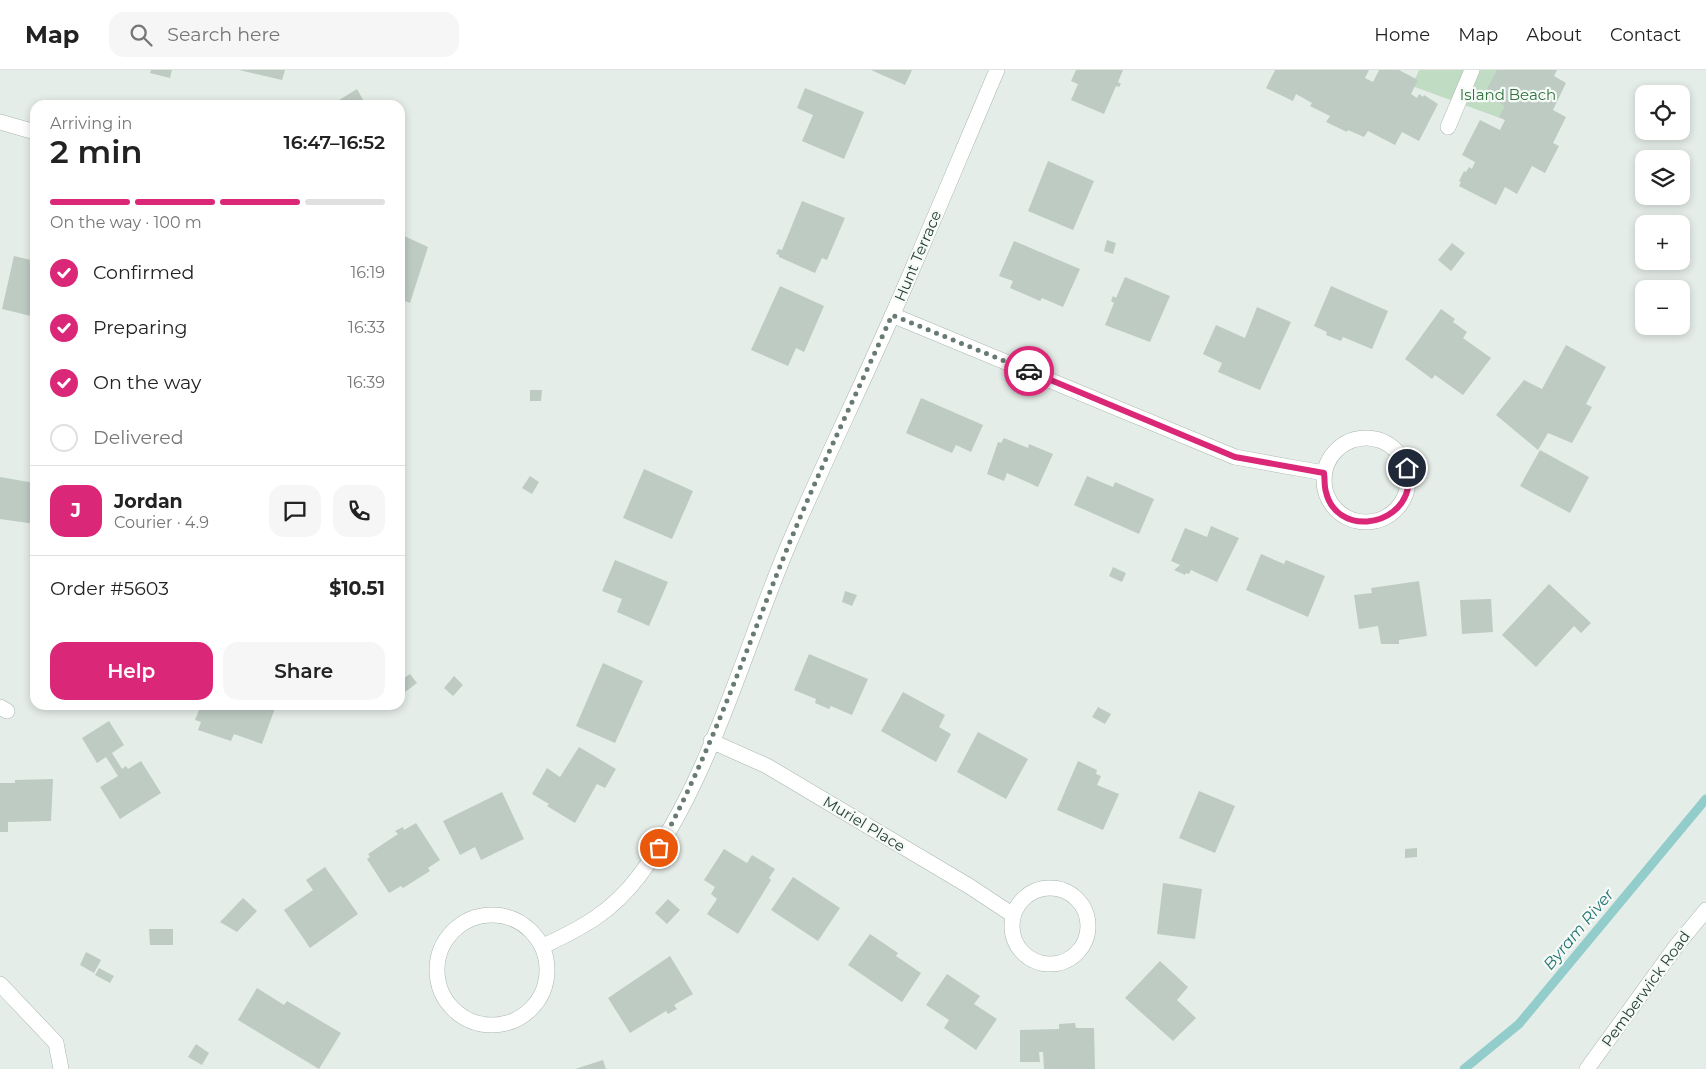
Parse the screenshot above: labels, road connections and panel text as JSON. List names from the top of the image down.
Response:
{
  "streets": {
    "street": ["Hunt Terrace", "Muriel Place", "Pemberwick Road"]
  },
  "crossings": [
    ["Hunt Terrace", "Muriel Place"]
  ],
  "water": ["Byram River"],
  "parks": ["Island Beach"],
  "page": {
    "header": "Map",
    "search": "Search here",
    "nav": [
      "Home",
      "Map",
      "About",
      "Contact"
    ],
    "map_buttons": ["+", "−"],
    "heading": ["2 min", "Arriving in", "16:47–16:52"],
    "panel": [
      "Jordan",
      "Courier · 4.9",
      "Order #5603",
      "$10.51"
    ],
    "bar": "On the way · 100 m",
    "list": [
      ["Confirmed", "16:19"],
      ["Preparing", "16:33"],
      ["On the way", "16:39"],
      "Delivered"
    ],
    "round": "J",
    "buttons": ["Help", "Share"]
  }
}
